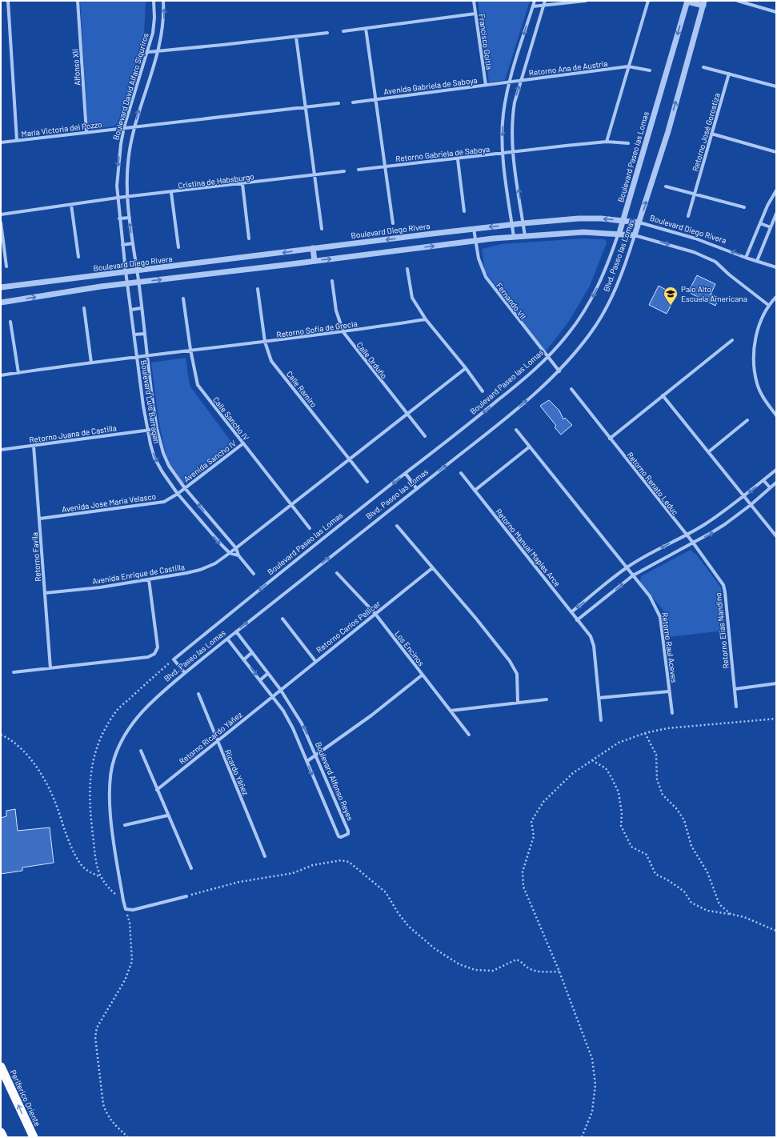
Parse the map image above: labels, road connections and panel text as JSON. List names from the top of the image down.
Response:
{
  "streets": {
    "highway": ["Periferico Oriente"],
    "street": [
      "Francisco Goitia",
      "Alfonso XII",
      "Retorno Ana de Austria",
      "Avenida Gabriela de Saboya",
      "Boulevard David Alfaro Siquriros",
      "María Victoria del Pozzo",
      "Retorno José Gorostiza",
      "Retorno Gabriela de Saboya",
      "Boulevard Paseo las Lomas",
      "Cristina de Habsburgo",
      "Boulevard Diego Rivera",
      "Blvd. Paseo las Lomas",
      "Fernando VII",
      "Retorno Sofia de Grecia",
      "Calle Orduño",
      "Calle Ramiro",
      "Boulevard Luis Barragan",
      "Calle Sancho IV",
      "Retorno Juana de Castilla",
      "Avenida Sancho IV",
      "Retorno Renato Leduc",
      "Avenida Jose Maria Velasco",
      "Retorno Manual Maples Arce",
      "Retorno Favila",
      "Avenida Enrique de Castilla",
      "Retorno Carlos Pellicer",
      "Retorno Elias Nandino",
      "Retorno Raul Aceves",
      "Los Encinos",
      "Retorno Ricardo Yáñez",
      "Ricardo Yáñez",
      "Boulevard Alfonso Reyes"
    ]
  },
  "crossings": [
    ["Francisco Goitia", "Avenida Gabriela de Saboya"],
    ["Alfonso XII", "María Victoria del Pozzo"],
    ["Retorno Ana de Austria", "Avenida Gabriela de Saboya"],
    ["Boulevard David Alfaro Siquriros", "María Victoria del Pozzo"],
    ["Boulevard David Alfaro Siquriros", "Cristina de Habsburgo"],
    ["Boulevard David Alfaro Siquriros", "Boulevard Diego Rivera"],
    ["Boulevard David Alfaro Siquriros", "Boulevard Luis Barragan"],
    ["Boulevard Paseo las Lomas", "Boulevard Diego Rivera"],
    ["Boulevard Paseo las Lomas", "Blvd. Paseo las Lomas"],
    ["Boulevard Paseo las Lomas", "Fernando VII"],
    ["Boulevard Diego Rivera", "Blvd. Paseo las Lomas"],
    ["Boulevard Diego Rivera", "Fernando VII"],
    ["Blvd. Paseo las Lomas", "Fernando VII"],
    ["Blvd. Paseo las Lomas", "Boulevard Alfonso Reyes"],
    ["Retorno Sofia de Grecia", "Calle Orduño"],
    ["Retorno Sofia de Grecia", "Calle Ramiro"],
    ["Retorno Sofia de Grecia", "Boulevard Luis Barragan"],
    ["Retorno Sofia de Grecia", "Calle Sancho IV"],
    ["Boulevard Luis Barragan", "Retorno Juana de Castilla"],
    ["Boulevard Luis Barragan", "Avenida Sancho IV"],
    ["Boulevard Luis Barragan", "Avenida Jose Maria Velasco"],
    ["Boulevard Luis Barragan", "Avenida Enrique de Castilla"],
    ["Calle Sancho IV", "Avenida Sancho IV"],
    ["Retorno Juana de Castilla", "Retorno Favila"],
    ["Avenida Sancho IV", "Avenida Jose Maria Velasco"],
    ["Retorno Renato Leduc", "Retorno Elias Nandino"],
    ["Avenida Jose Maria Velasco", "Retorno Favila"],
    ["Retorno Favila", "Avenida Enrique de Castilla"],
    ["Retorno Carlos Pellicer", "Los Encinos"],
    ["Retorno Carlos Pellicer", "Retorno Ricardo Yáñez"],
    ["Retorno Carlos Pellicer", "Boulevard Alfonso Reyes"],
    ["Retorno Ricardo Yáñez", "Ricardo Yáñez"],
    ["Retorno Ricardo Yáñez", "Boulevard Alfonso Reyes"]
  ],
  "one_way": ["Boulevard Paseo las Lomas", "Blvd. Paseo las Lomas", "Periferico Oriente"],
  "places": {
    "school or university": ["Palo Alto Escuela Americana"]
  }
}
